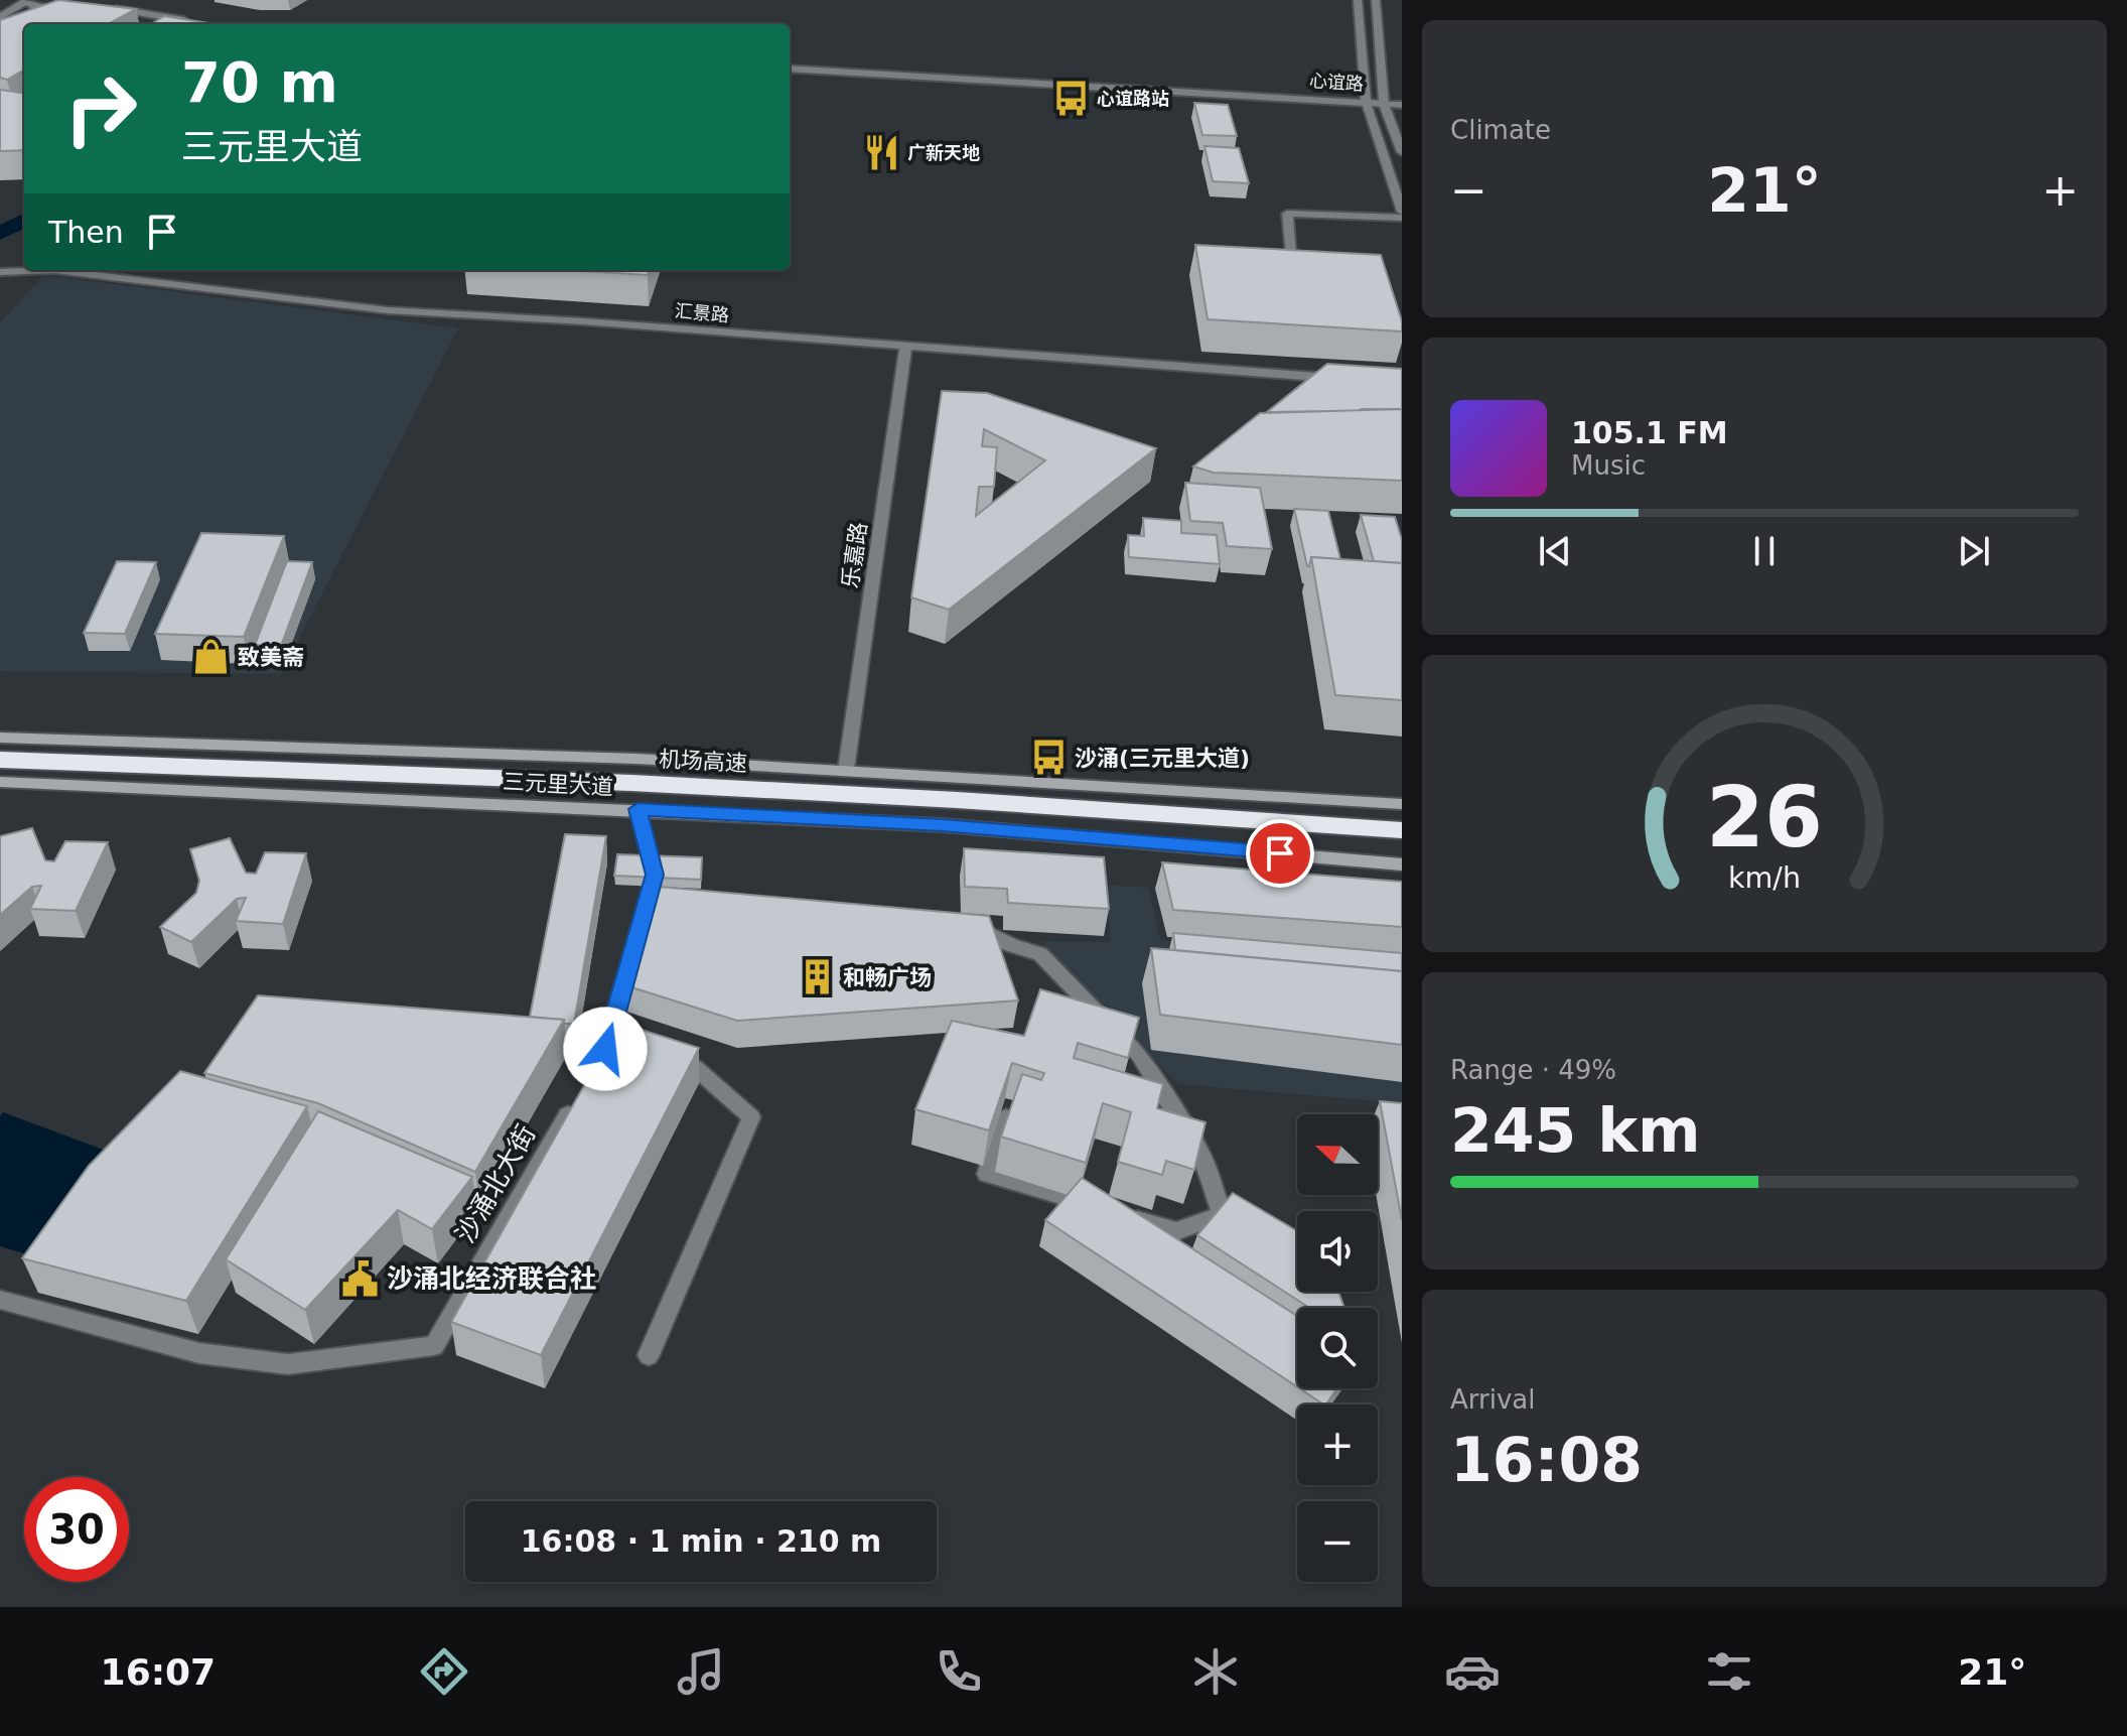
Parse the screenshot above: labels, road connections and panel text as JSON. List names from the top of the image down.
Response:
{
  "streets": {
    "highway": ["机场高速"],
    "main road": ["三元里大道"],
    "street": [
      "心谊路",
      "汇景路",
      "乐嘉路",
      "沙涌北大街"
    ]
  },
  "crossings": [
    ["汇景路", "乐嘉路"],
    ["乐嘉路", "三元里大道"]
  ],
  "places": {
    "bus stop": ["心谊路站", "沙涌(三元里大道)"],
    "restaurant": ["广新天地"],
    "shop": ["致美斋"],
    "building": ["和畅广场"],
    "public building": ["沙涌北经济联合社"]
  },
  "north": "left",
  "page": {
    "tile": [
      "Climate",
      ["Range · 49%", "245 km"],
      ["Arrival", "16:08"]
    ],
    "turn": ["70 m", "三元里大道"],
    "heat": ["−", "21°", "+"],
    "then": "Then",
    "song": ["105.1 FM", "Music"],
    "map_buttons": ["+", "−"],
    "limit": "30",
    "trip": "16:08 · 1 min · 210 m",
    "tabs": ["16:07", "21°"],
    "gauge": ["26", "km/h"]
  }
}
